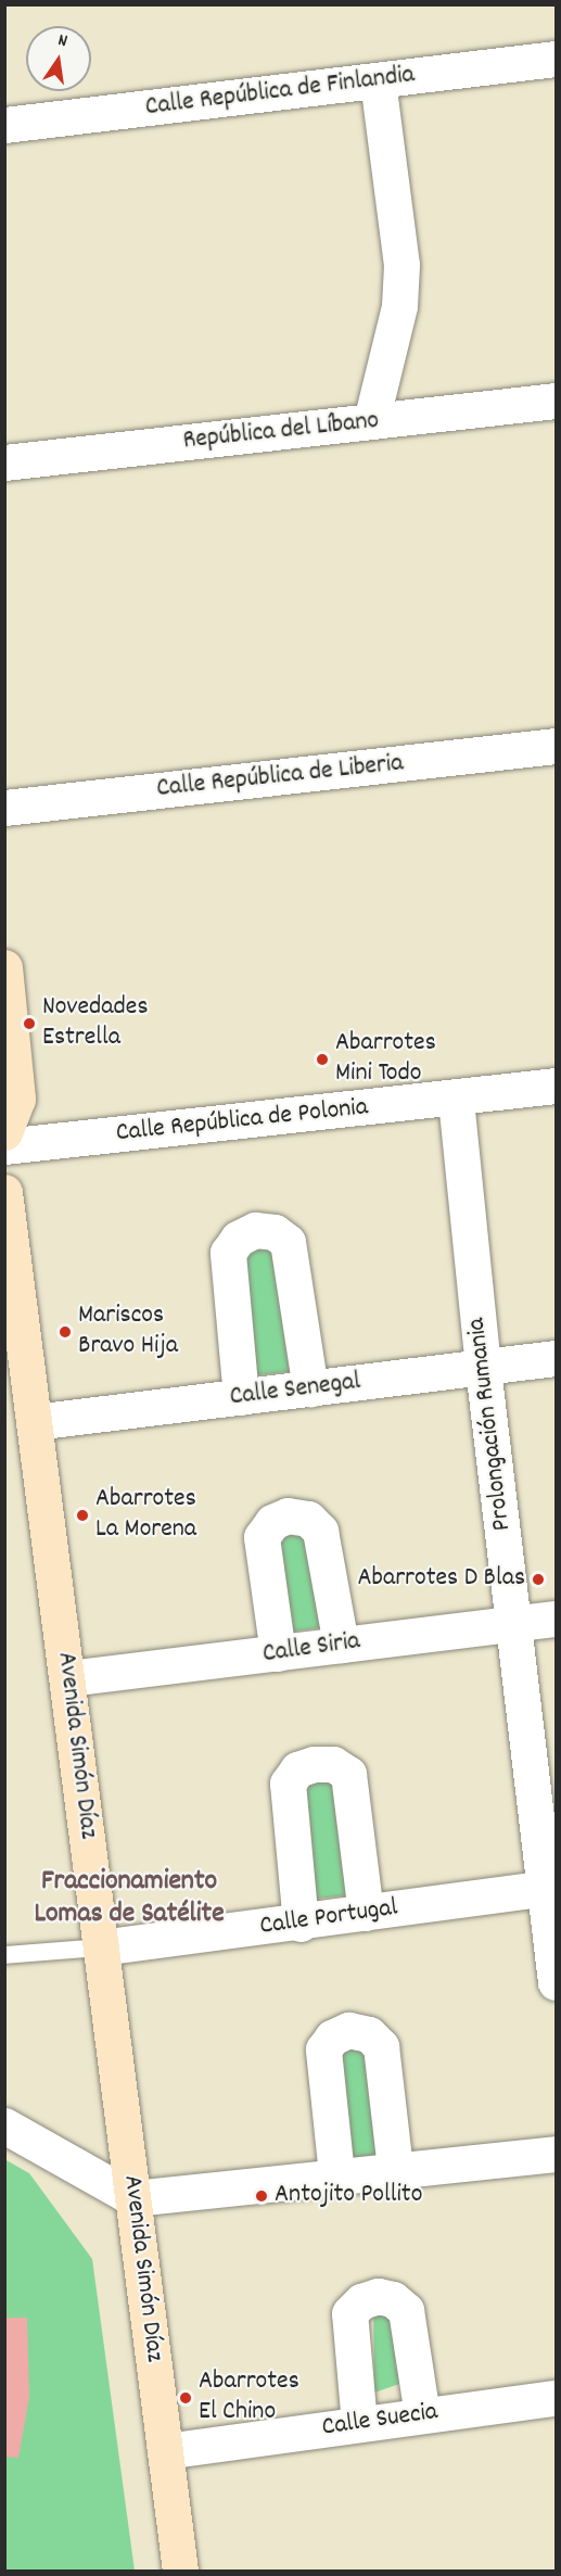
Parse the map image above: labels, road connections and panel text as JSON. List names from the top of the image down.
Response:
{
  "streets": {
    "main road": ["Avenida Simón Díaz"],
    "street": [
      "Calle República de Finlandia",
      "República del Líbano",
      "Calle República de Liberia",
      "Calle República de Polonia",
      "Calle Senegal",
      "Prolongación Rumania",
      "Calle Siria",
      "Calle Portugal",
      "Calle Suecia"
    ]
  },
  "crossings": [
    ["Calle República de Polonia", "Prolongación Rumania"],
    ["Calle Senegal", "Prolongación Rumania"],
    ["Calle Senegal", "Avenida Simón Díaz"],
    ["Prolongación Rumania", "Calle Siria"],
    ["Prolongación Rumania", "Calle Portugal"],
    ["Calle Siria", "Avenida Simón Díaz"],
    ["Avenida Simón Díaz", "Calle Portugal"],
    ["Avenida Simón Díaz", "Calle Suecia"]
  ],
  "districts": ["Fraccionamiento Lomas de Satélite"],
  "places": [
    "Novedades Estrella",
    "Abarrotes Mini Todo",
    "Mariscos Bravo Hija",
    "Abarrotes La Morena",
    "Abarrotes D Blas",
    "Antojito Pollito",
    "Abarrotes El Chino"
  ],
  "north": "top"
}
